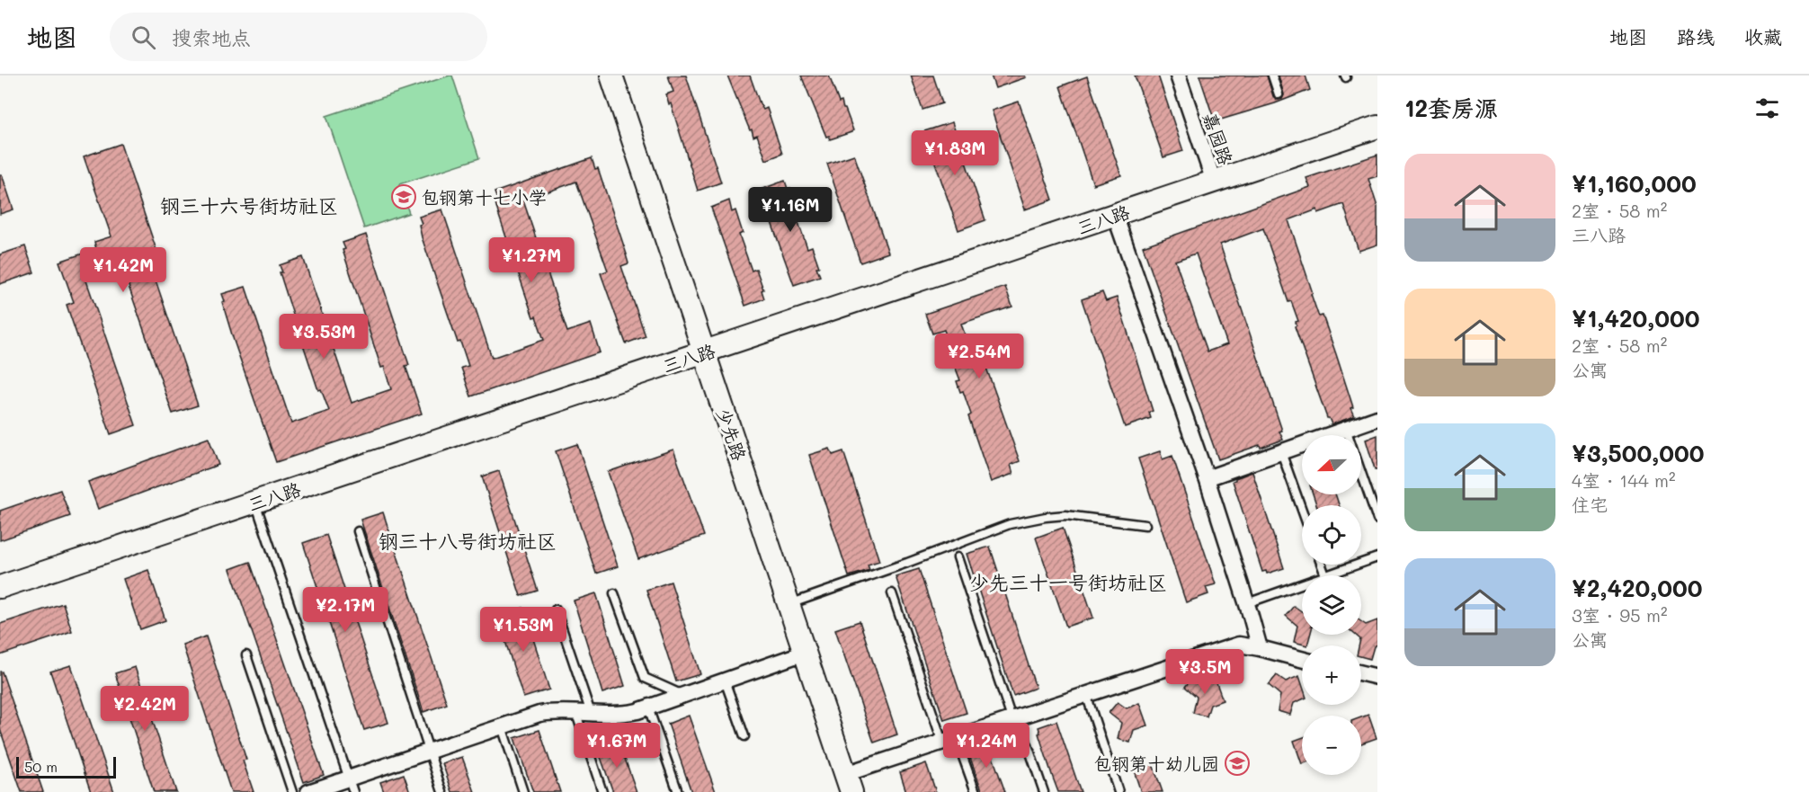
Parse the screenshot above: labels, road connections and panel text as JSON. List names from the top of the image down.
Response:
{
  "streets": {
    "main road": ["三八路", "少先路"],
    "street": ["嘉园路"]
  },
  "crossings": [
    ["嘉园路", "三八路"],
    ["三八路", "少先路"]
  ],
  "districts": ["钢三十六号街坊社区", "钢三十八号街坊社区", "少先三十一号街坊社区"],
  "places": {
    "school or university": ["包钢第十七小学", "包钢第十幼儿园"]
  },
  "scale_bar": "50 m",
  "north": "left",
  "page": {
    "header": "地图",
    "search": "搜索地点",
    "nav": ["地图", "路线", "收藏"],
    "heading": "12套房源",
    "price": [
      "¥1.83M",
      "¥1.16M",
      "¥1.27M",
      "¥1.42M",
      "¥3.53M",
      "¥2.54M",
      "¥2.17M",
      "¥1.53M",
      "¥3.5M",
      "¥2.42M",
      "¥1.67M",
      "¥1.24M"
    ],
    "list": [
      {
        "name": "¥1,160,000",
        "note": "2室 · 58 m² · 三八路"
      },
      {
        "name": "¥1,420,000",
        "note": "2室 · 58 m² · 公寓"
      },
      {
        "name": "¥3,500,000",
        "note": "4室 · 144 m² · 住宅"
      },
      {
        "name": "¥2,420,000",
        "note": "3室 · 95 m² · 公寓"
      }
    ],
    "map_buttons": ["+", "−"],
    "scale": "50 m"
  }
}
